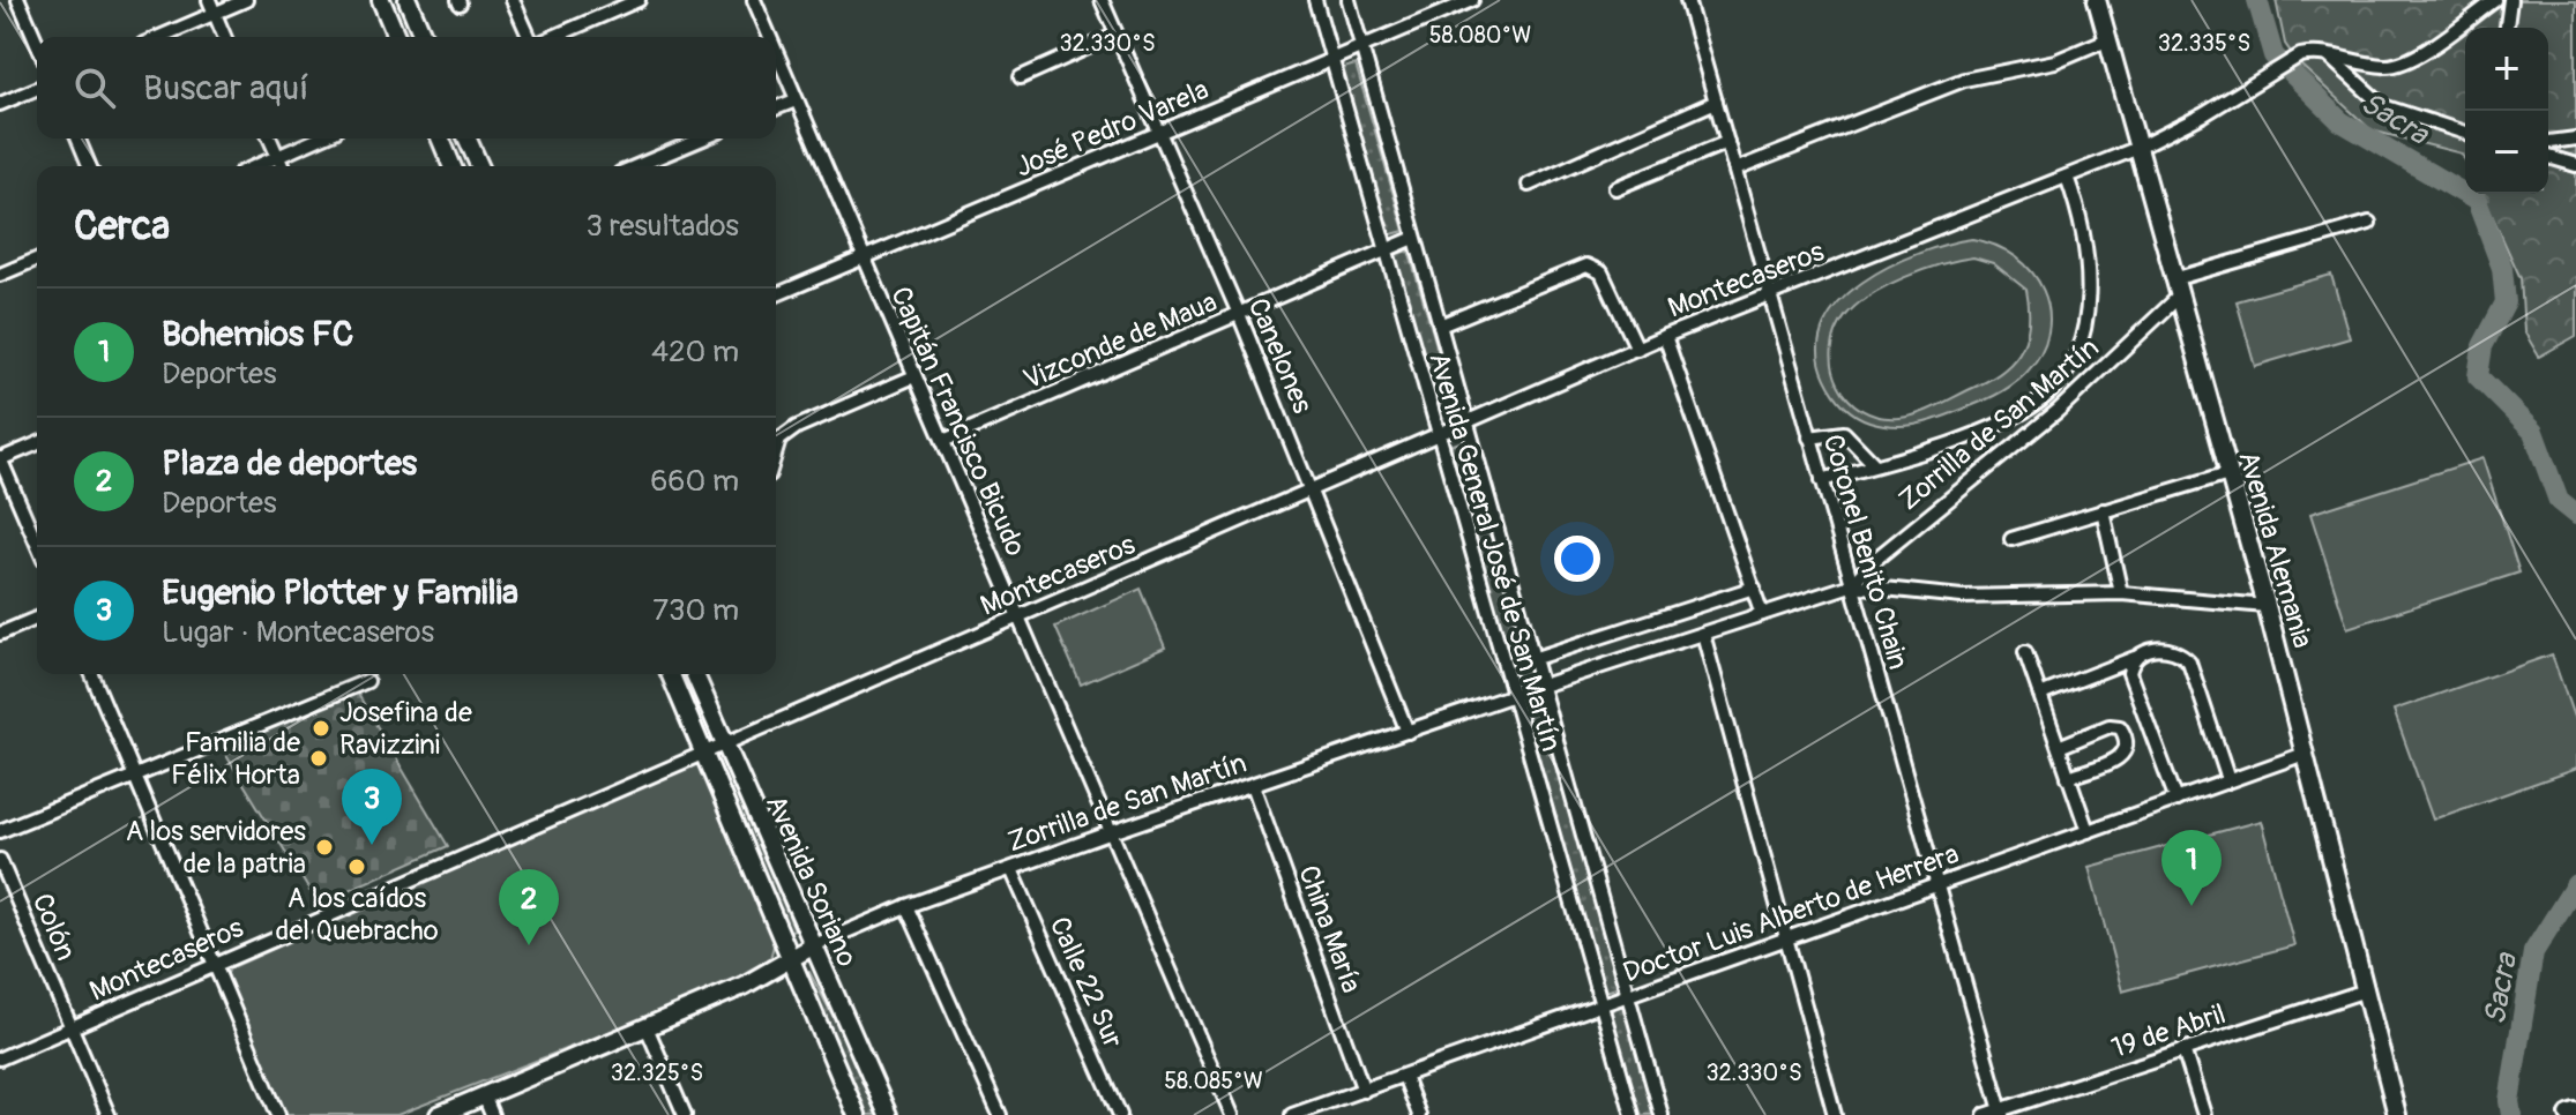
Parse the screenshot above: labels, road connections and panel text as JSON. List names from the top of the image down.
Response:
{
  "streets": {
    "street": [
      "José Pedro Varela",
      "Montecaseros",
      "Vizconde de Maua",
      "Canelones",
      "Capitán Francisco Bicudo",
      "Zorrilla de San Martín",
      "Avenida Alemania",
      "Avenida General José de San Martín",
      "Coronel Benito Chain",
      "Avenida Soriano",
      "Doctor Luis Alberto de Herrera",
      "Colón",
      "China María",
      "Calle 22 Sur",
      "19 de Abril"
    ]
  },
  "crossings": [
    ["José Pedro Varela", "Canelones"],
    ["José Pedro Varela", "Capitán Francisco Bicudo"],
    ["José Pedro Varela", "Avenida General José de San Martín"],
    ["Montecaseros", "Canelones"],
    ["Montecaseros", "Capitán Francisco Bicudo"],
    ["Montecaseros", "Avenida Alemania"],
    ["Montecaseros", "Avenida General José de San Martín"],
    ["Montecaseros", "Coronel Benito Chain"],
    ["Montecaseros", "Avenida Soriano"],
    ["Montecaseros", "Colón"],
    ["Vizconde de Maua", "Canelones"],
    ["Vizconde de Maua", "Capitán Francisco Bicudo"],
    ["Vizconde de Maua", "Avenida General José de San Martín"],
    ["Canelones", "Zorrilla de San Martín"],
    ["Capitán Francisco Bicudo", "Zorrilla de San Martín"],
    ["Zorrilla de San Martín", "Avenida Alemania"],
    ["Zorrilla de San Martín", "Avenida General José de San Martín"],
    ["Zorrilla de San Martín", "Coronel Benito Chain"],
    ["Zorrilla de San Martín", "Avenida Soriano"],
    ["Zorrilla de San Martín", "China María"],
    ["Zorrilla de San Martín", "Calle 22 Sur"],
    ["Avenida Alemania", "Doctor Luis Alberto de Herrera"],
    ["Avenida Alemania", "19 de Abril"],
    ["Avenida General José de San Martín", "Doctor Luis Alberto de Herrera"],
    ["Coronel Benito Chain", "Doctor Luis Alberto de Herrera"],
    ["Coronel Benito Chain", "19 de Abril"],
    ["Doctor Luis Alberto de Herrera", "China María"]
  ],
  "water": ["Sacra"],
  "places": [
    "Josefina de Ravizzini",
    "Familia de Félix Horta",
    "A los servidores de la patria",
    "A los caídos del Quebracho"
  ],
  "page": {
    "map_buttons": ["+", "−"],
    "search": "Buscar aquí",
    "heading": ["Cerca", "3 resultados"],
    "list": [
      {
        "mark": "1",
        "name": "Bohemios FC",
        "note": "Deportes",
        "value": "420 m"
      },
      {
        "mark": "2",
        "name": "Plaza de deportes",
        "note": "Deportes",
        "value": "660 m"
      },
      {
        "mark": "3",
        "name": "Eugenio Plotter y Familia",
        "note": "Lugar · Montecaseros",
        "value": "730 m"
      }
    ],
    "pins": ["3", "1", "2"]
  },
  "coordinates": [
    "58.080°W",
    "32.330°S",
    "32.335°S",
    "32.325°S",
    "58.085°W"
  ]
}
